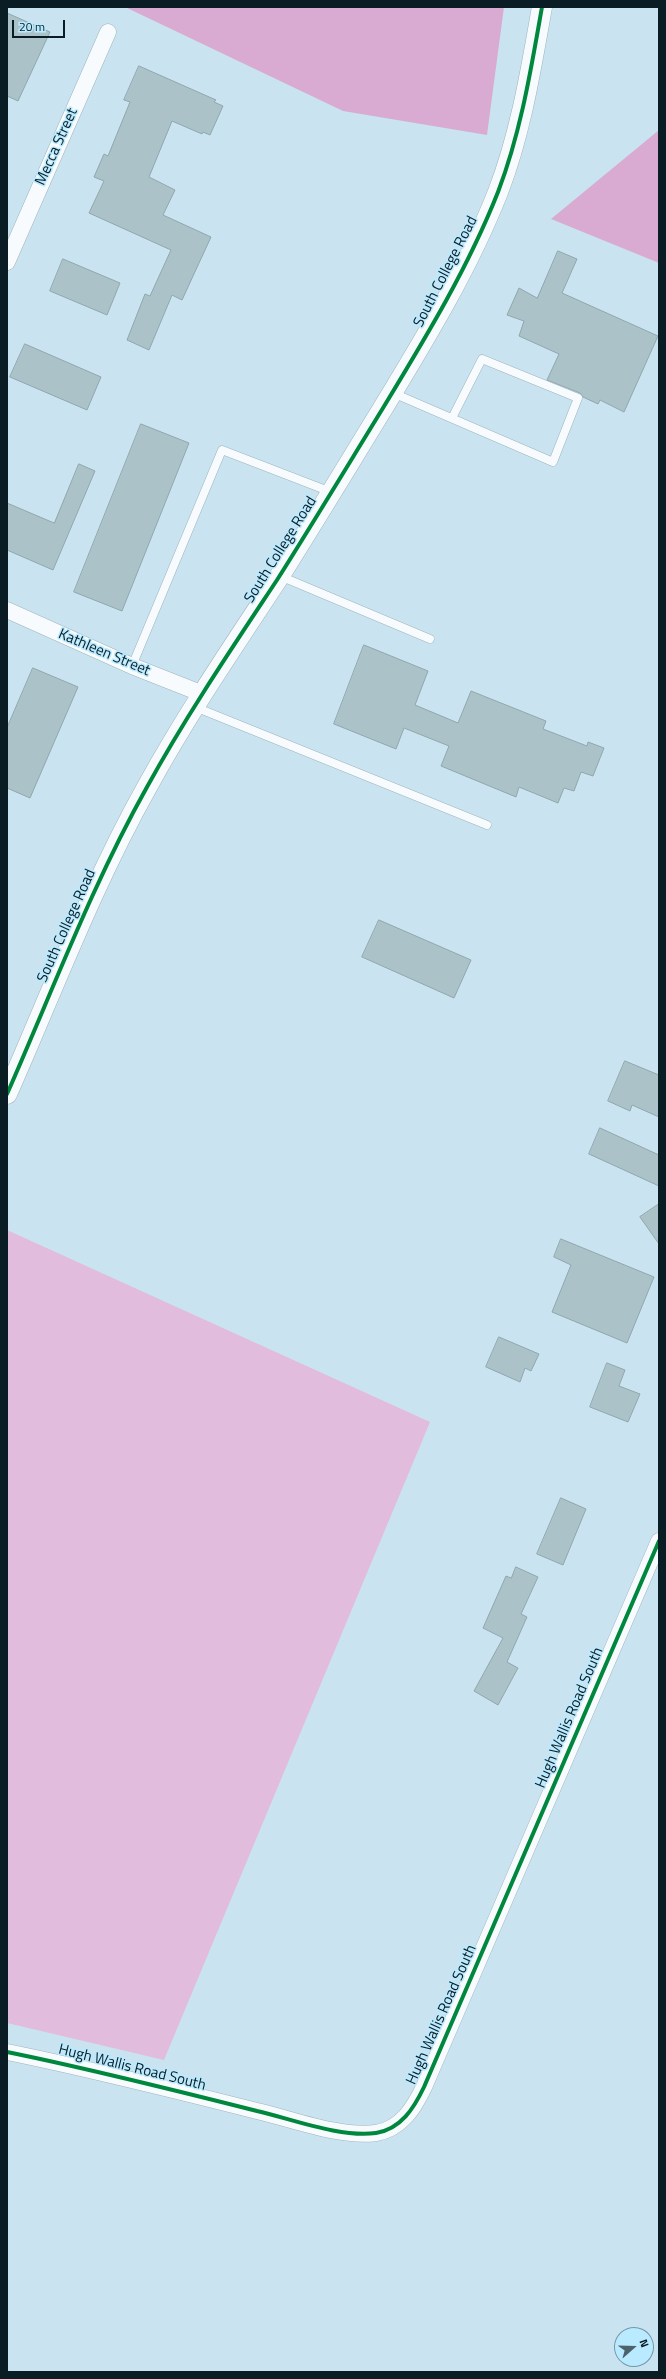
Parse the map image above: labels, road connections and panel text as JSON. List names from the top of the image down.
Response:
{
  "streets": {
    "street": [
      "Mecca Street",
      "South College Road",
      "Kathleen Street",
      "Hugh Wallis Road South"
    ]
  },
  "crossings": [
    ["South College Road", "Kathleen Street"]
  ],
  "scale_bar": "20 m",
  "north": "right"
}
